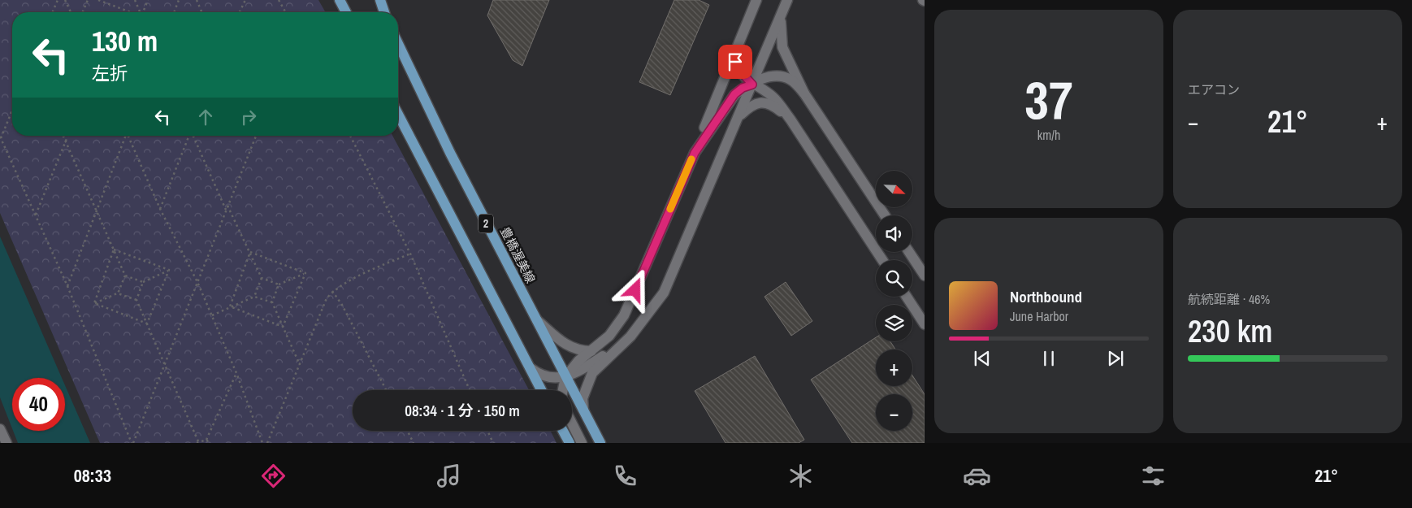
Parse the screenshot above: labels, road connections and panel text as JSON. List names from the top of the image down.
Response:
{
  "streets": {
    "main road": ["2", "豊橋渥美線"]
  },
  "north": "bottom right",
  "page": {
    "tile": [
      ["37", "km/h"],
      "エアコン",
      ["航続距離 · 46%", "230 km"]
    ],
    "turn": ["130 m", "左折"],
    "heat": ["−", "21°", "+"],
    "map_buttons": ["+", "−"],
    "song": ["Northbound", "June Harbor"],
    "limit": "40",
    "trip": "08:34 · 1 分 · 150 m",
    "tabs": ["08:33", "21°"]
  }
}
